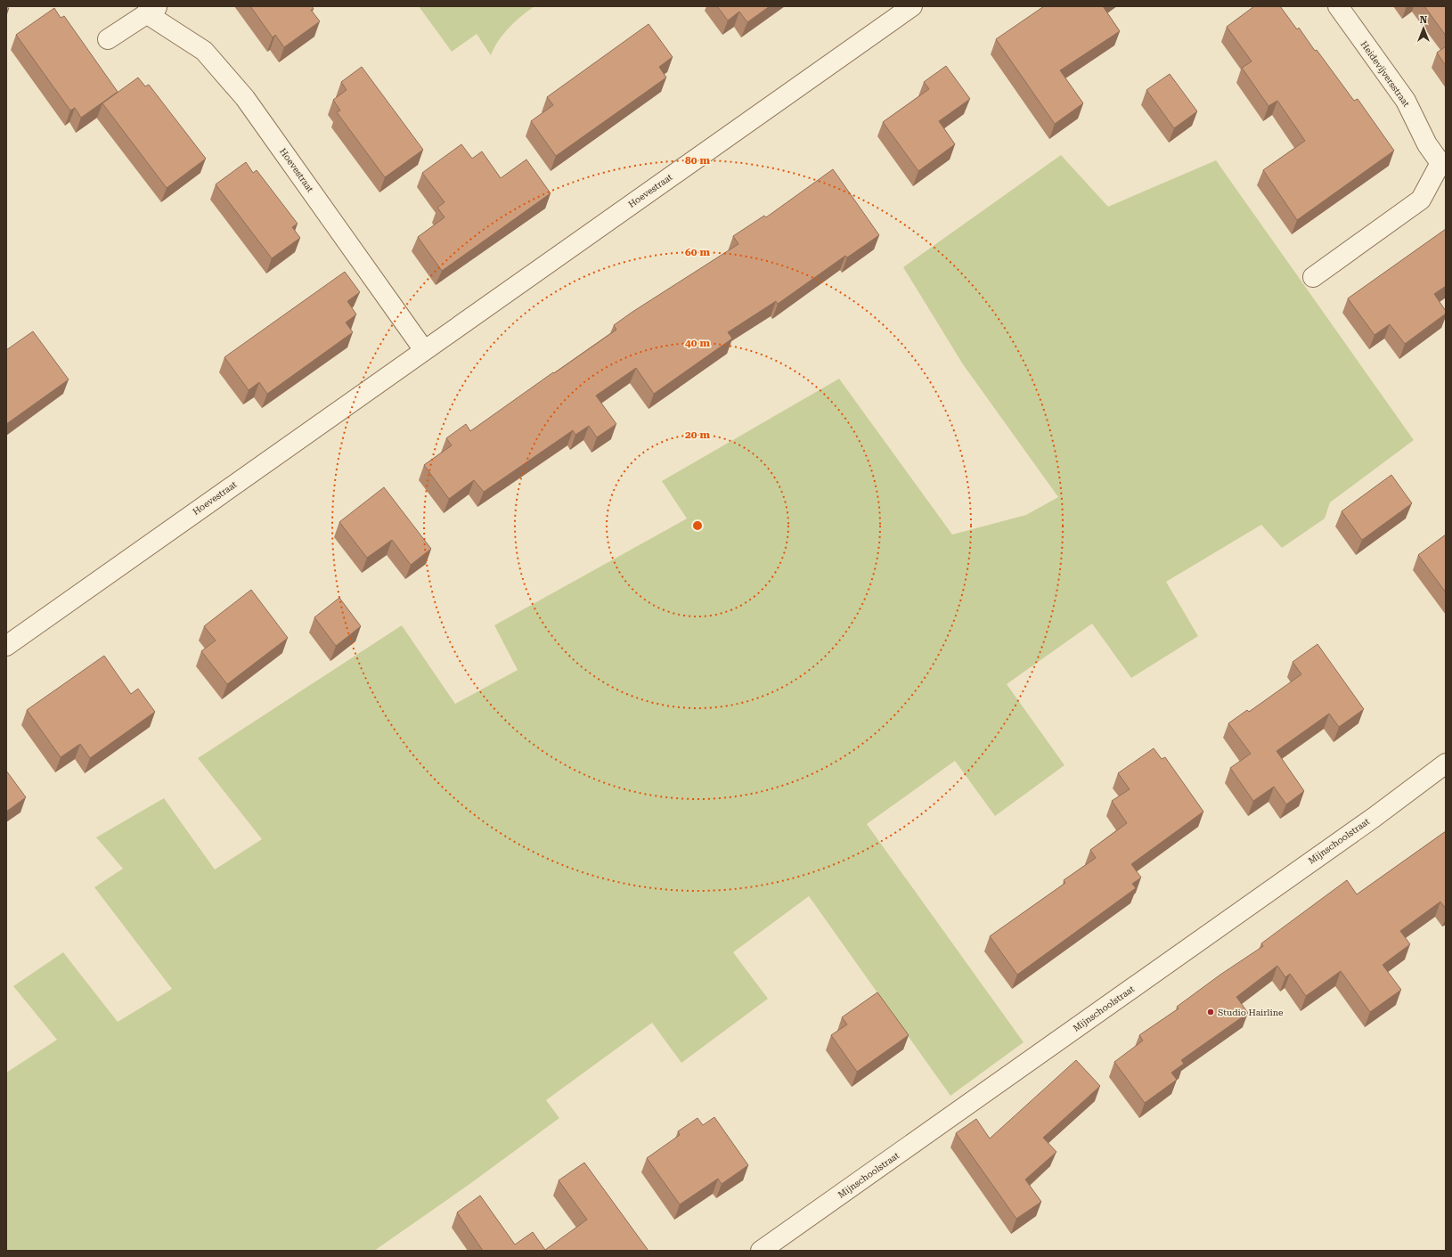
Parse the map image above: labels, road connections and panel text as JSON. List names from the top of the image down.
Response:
{
  "streets": {
    "street": ["Heidevijversstraat", "Hoevestraat", "Mijnschoolstraat"]
  },
  "places": ["Studio Hairline"],
  "north": "top",
  "rings": [
    "80 m",
    "60 m",
    "40 m",
    "20 m"
  ]
}
